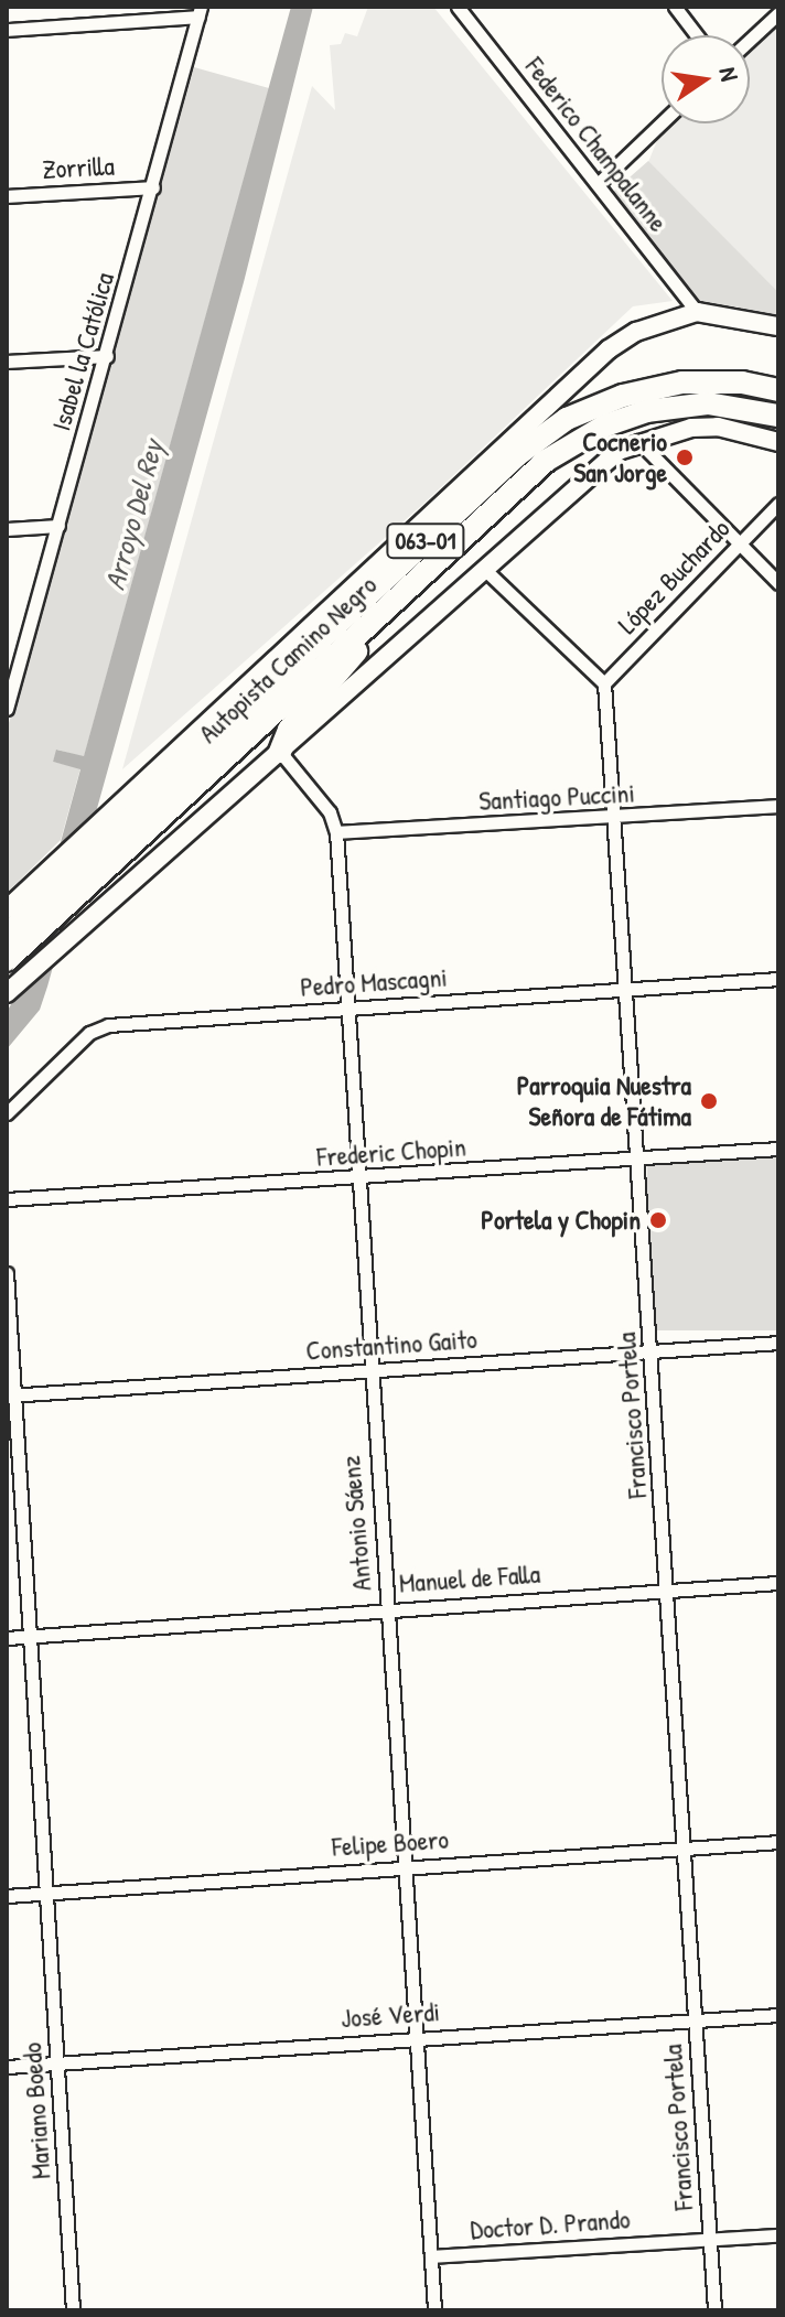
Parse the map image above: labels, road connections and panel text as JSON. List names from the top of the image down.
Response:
{
  "streets": {
    "highway": ["063-01", "Autopista Camino Negro"],
    "street": [
      "Federico Champalanne",
      "Zorrilla",
      "Isabel la Católica",
      "López Buchardo",
      "Santiago Puccini",
      "Pedro Mascagni",
      "Frederic Chopin",
      "Constantino Gaito",
      "Francisco Portela",
      "Antonio Sáenz",
      "Manuel de Falla",
      "Felipe Boero",
      "José Verdi",
      "Mariano Boedo",
      "Doctor D. Prando"
    ]
  },
  "crossings": [
    ["Zorrilla", "Isabel la Católica"],
    ["López Buchardo", "Francisco Portela"],
    ["Santiago Puccini", "Francisco Portela"],
    ["Santiago Puccini", "Antonio Sáenz"],
    ["Pedro Mascagni", "Francisco Portela"],
    ["Pedro Mascagni", "Antonio Sáenz"],
    ["Frederic Chopin", "Francisco Portela"],
    ["Frederic Chopin", "Antonio Sáenz"],
    ["Constantino Gaito", "Francisco Portela"],
    ["Constantino Gaito", "Antonio Sáenz"],
    ["Constantino Gaito", "Mariano Boedo"],
    ["Francisco Portela", "Manuel de Falla"],
    ["Francisco Portela", "Felipe Boero"],
    ["Francisco Portela", "José Verdi"],
    ["Francisco Portela", "Doctor D. Prando"],
    ["Antonio Sáenz", "Manuel de Falla"],
    ["Antonio Sáenz", "Felipe Boero"],
    ["Antonio Sáenz", "José Verdi"],
    ["Antonio Sáenz", "Doctor D. Prando"],
    ["Manuel de Falla", "Mariano Boedo"],
    ["Felipe Boero", "Mariano Boedo"],
    ["José Verdi", "Mariano Boedo"]
  ],
  "water": ["Arroyo Del Rey"],
  "places": ["Cocnerio San Jorge", "Parroquia Nuestra Señora de Fátima", "Portela y Chopin"],
  "north": "right"
}
